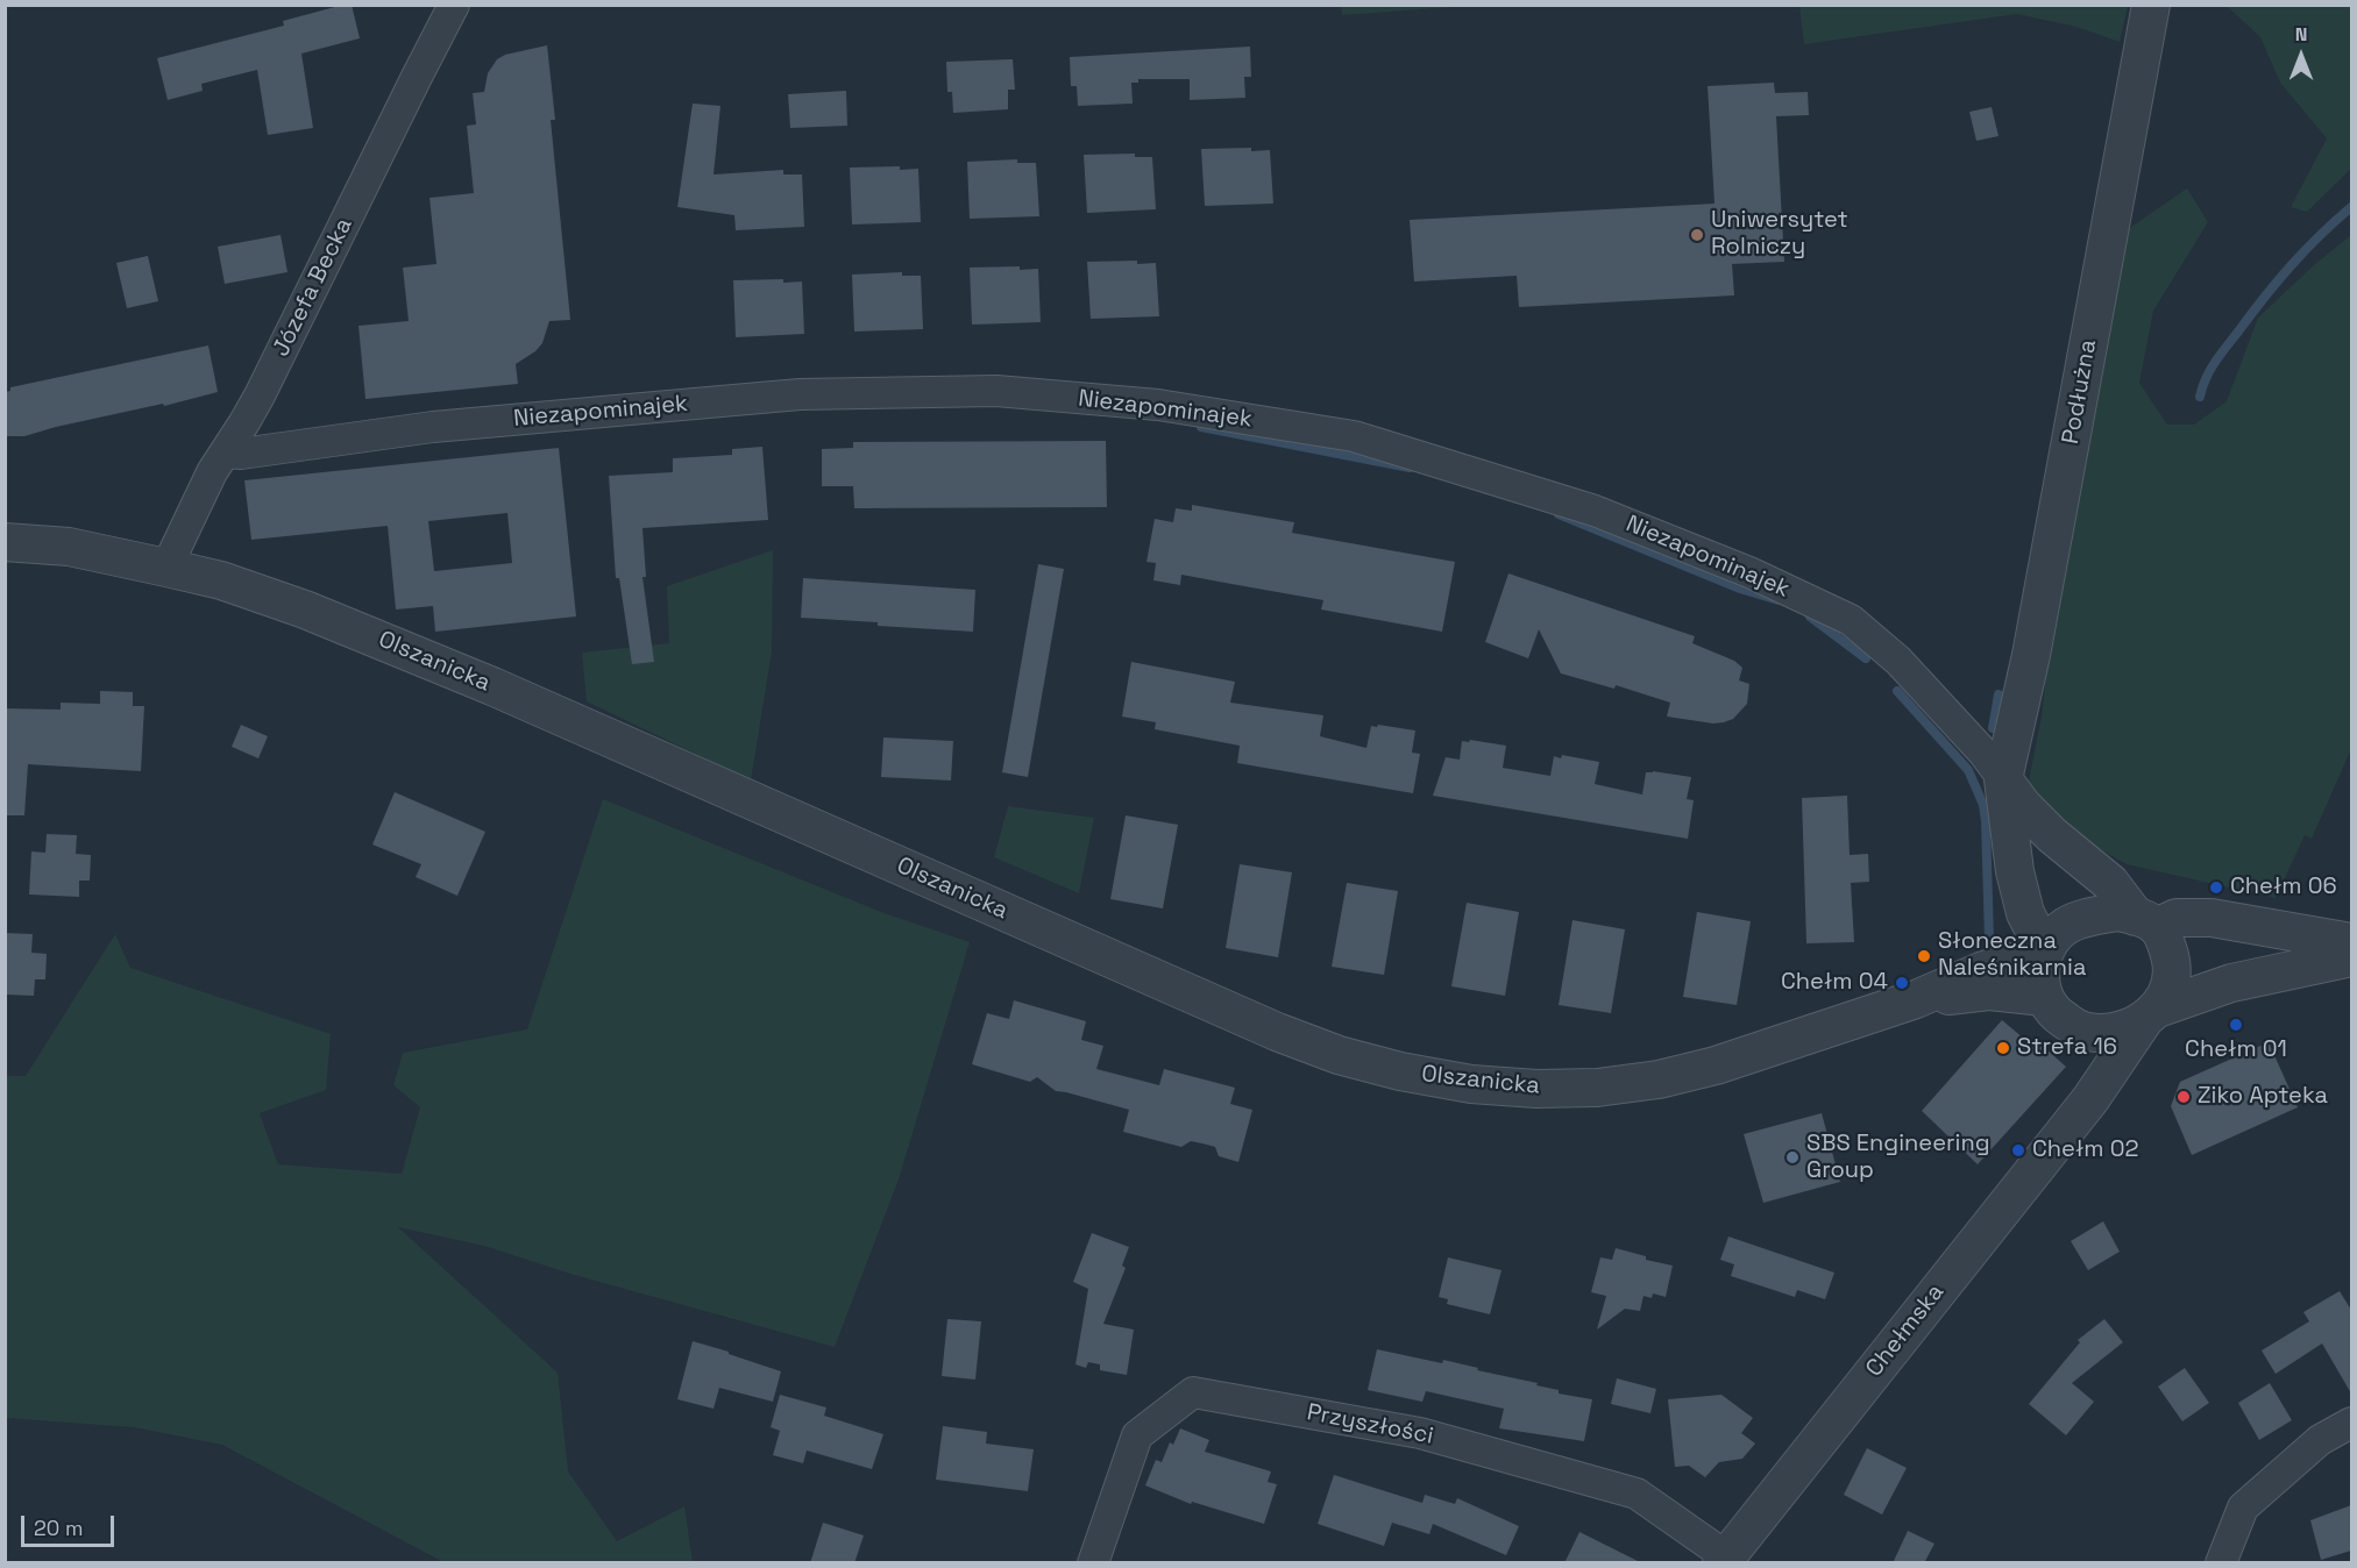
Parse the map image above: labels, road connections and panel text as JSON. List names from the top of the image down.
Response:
{
  "streets": {
    "street": [
      "Józefa Becka",
      "Podłużna",
      "Niezapominajek",
      "Olszanicka",
      "Chełmska",
      "Przyszłości"
    ]
  },
  "crossings": [
    ["Józefa Becka", "Niezapominajek"],
    ["Józefa Becka", "Olszanicka"],
    ["Podłużna", "Niezapominajek"],
    ["Podłużna", "Olszanicka"],
    ["Podłużna", "Chełmska"],
    ["Olszanicka", "Chełmska"],
    ["Chełmska", "Przyszłości"]
  ],
  "places": [
    "Uniwersytet Rolniczy",
    "Chełm 06",
    "Słoneczna Naleśnikarnia",
    "Chełm 04",
    "Chełm 01",
    "Strefa 16",
    "Ziko Apteka",
    "Chełm 02",
    "SBS Engineering Group"
  ],
  "scale_bar": "20 m",
  "north": "top"
}
